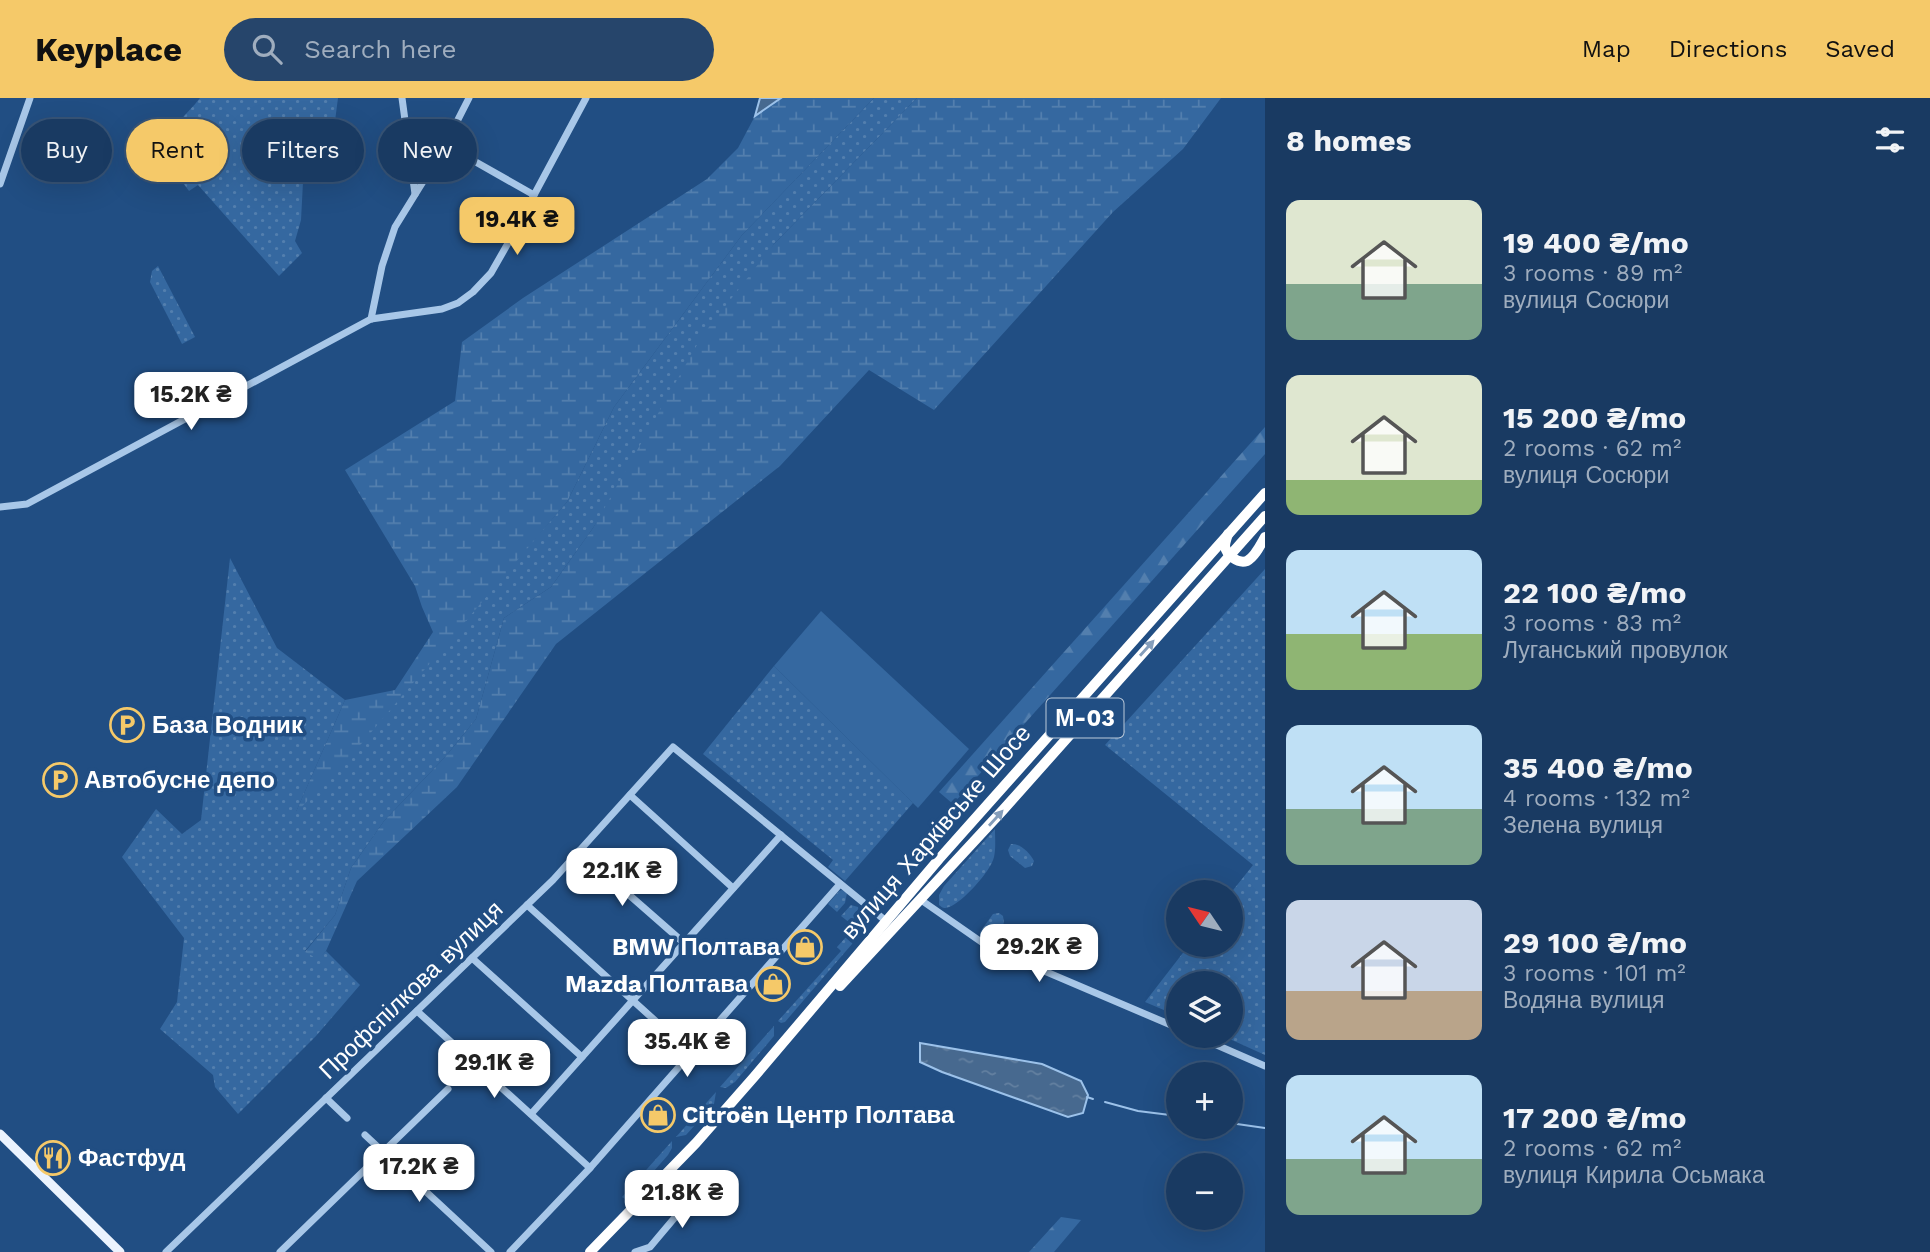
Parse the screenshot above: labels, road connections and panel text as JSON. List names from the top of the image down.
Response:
{
  "streets": {
    "highway": ["М-03", "вулиця Харківське Шосе"],
    "street": ["Профспілкова вулиця"]
  },
  "places": {
    "parking": ["База Водник", "Автобусне депо"],
    "shop": ["BMW Полтава", "Mazda Полтава", "Citroën Центр Полтава"],
    "restaurant": ["Фастфуд"]
  },
  "north": "top left",
  "page": {
    "header": "Keyplace",
    "search": "Search here",
    "nav": ["Map", "Directions", "Saved"],
    "heading": "8 homes",
    "chip": [
      "Buy",
      "Rent",
      "Filters",
      "New"
    ],
    "list": [
      {
        "name": "19 400 ₴/mo",
        "note": "3 rooms · 89 m² · вулиця Сосюри"
      },
      {
        "name": "15 200 ₴/mo",
        "note": "2 rooms · 62 m² · вулиця Сосюри"
      },
      {
        "name": "22 100 ₴/mo",
        "note": "3 rooms · 83 m² · Луганський провулок"
      },
      {
        "name": "35 400 ₴/mo",
        "note": "4 rooms · 132 m² · Зелена вулиця"
      },
      {
        "name": "29 100 ₴/mo",
        "note": "3 rooms · 101 m² · Водяна вулиця"
      },
      {
        "name": "17 200 ₴/mo",
        "note": "2 rooms · 62 m² · вулиця Кирила Осьмака"
      }
    ],
    "price": [
      "19.4K ₴",
      "15.2K ₴",
      "22.1K ₴",
      "29.2K ₴",
      "35.4K ₴",
      "29.1K ₴",
      "17.2K ₴",
      "21.8K ₴"
    ],
    "map_buttons": ["+", "−"]
  }
}
